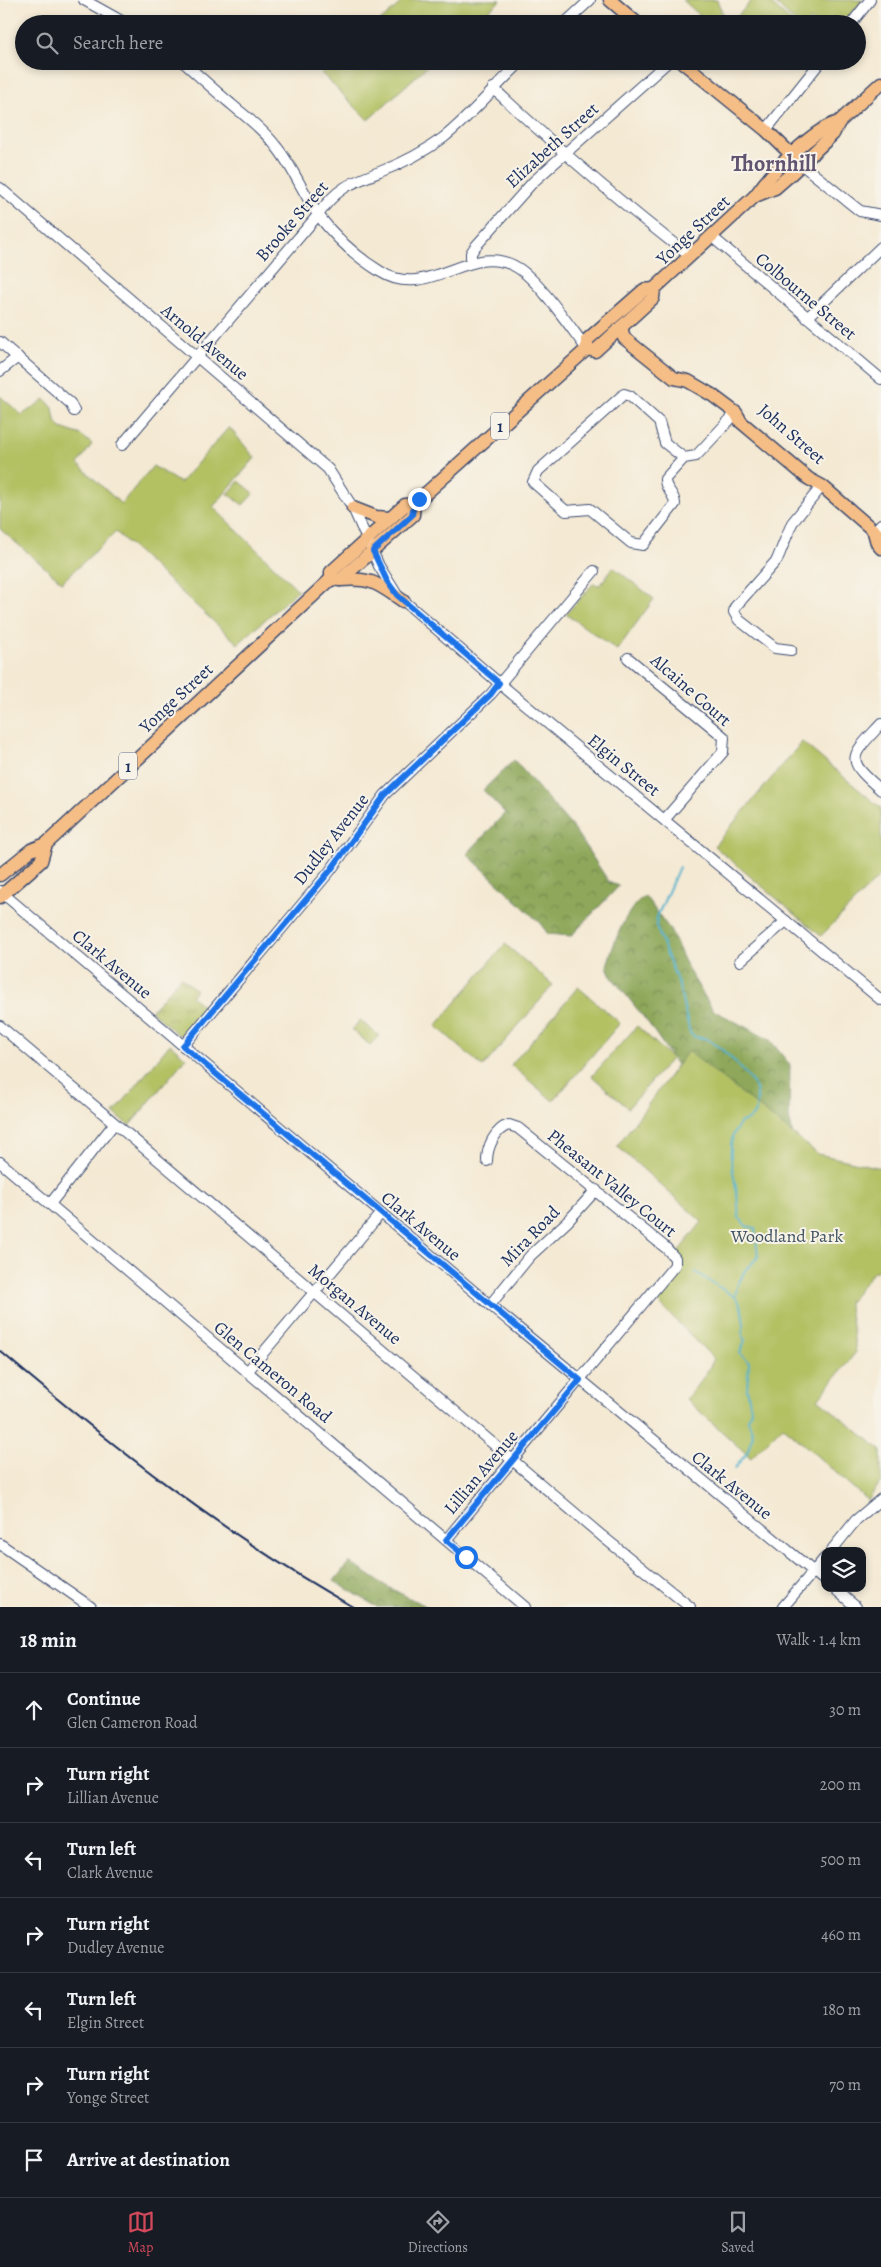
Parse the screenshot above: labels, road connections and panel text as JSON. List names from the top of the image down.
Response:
{
  "streets": {
    "main road": ["Yonge Street", "1", "John Street"],
    "street": [
      "Elizabeth Street",
      "Brooke Street",
      "Colbourne Street",
      "Arnold Avenue",
      "Alcaine Court",
      "Elgin Street",
      "Dudley Avenue",
      "Clark Avenue",
      "Pheasant Valley Court",
      "Mira Road",
      "Morgan Avenue",
      "Glen Cameron Road",
      "Lillian Avenue"
    ]
  },
  "crossings": [
    ["Brooke Street", "Arnold Avenue"],
    ["Yonge Street", "Colbourne Street"],
    ["Yonge Street", "Arnold Avenue"],
    ["Yonge Street", "John Street"],
    ["Yonge Street", "Elgin Street"],
    ["Yonge Street", "Clark Avenue"],
    ["Arnold Avenue", "Elgin Street"],
    ["Alcaine Court", "Elgin Street"],
    ["Elgin Street", "Dudley Avenue"],
    ["Dudley Avenue", "Clark Avenue"],
    ["Clark Avenue", "Pheasant Valley Court"],
    ["Clark Avenue", "Mira Road"],
    ["Clark Avenue", "Lillian Avenue"],
    ["Pheasant Valley Court", "Mira Road"],
    ["Pheasant Valley Court", "Lillian Avenue"],
    ["Morgan Avenue", "Lillian Avenue"],
    ["Glen Cameron Road", "Lillian Avenue"]
  ],
  "districts": ["Thornhill"],
  "parks": ["Woodland Park"],
  "page": {
    "search": "Search here",
    "heading": ["18 min", "Walk · 1.4 km"],
    "list": [
      ["Continue", "Glen Cameron Road", "30 m"],
      ["Turn right", "Lillian Avenue", "200 m"],
      ["Turn left", "Clark Avenue", "500 m"],
      ["Turn right", "Dudley Avenue", "460 m"],
      ["Turn left", "Elgin Street", "180 m"],
      ["Turn right", "Yonge Street", "70 m"],
      "Arrive at destination"
    ],
    "nav": ["Map", "Directions", "Saved"]
  }
}
